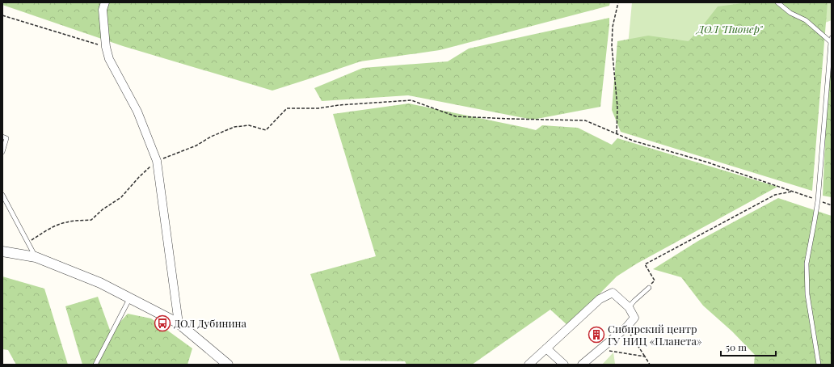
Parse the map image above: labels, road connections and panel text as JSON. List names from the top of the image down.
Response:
{
  "parks": ["ДОЛ \"Пионер\""],
  "places": {
    "bus stop": ["ДОЛ Дубинина"],
    "building": ["Сибирский центр ГУ НИЦ «Планета»"]
  },
  "scale_bar": "50 m"
}
